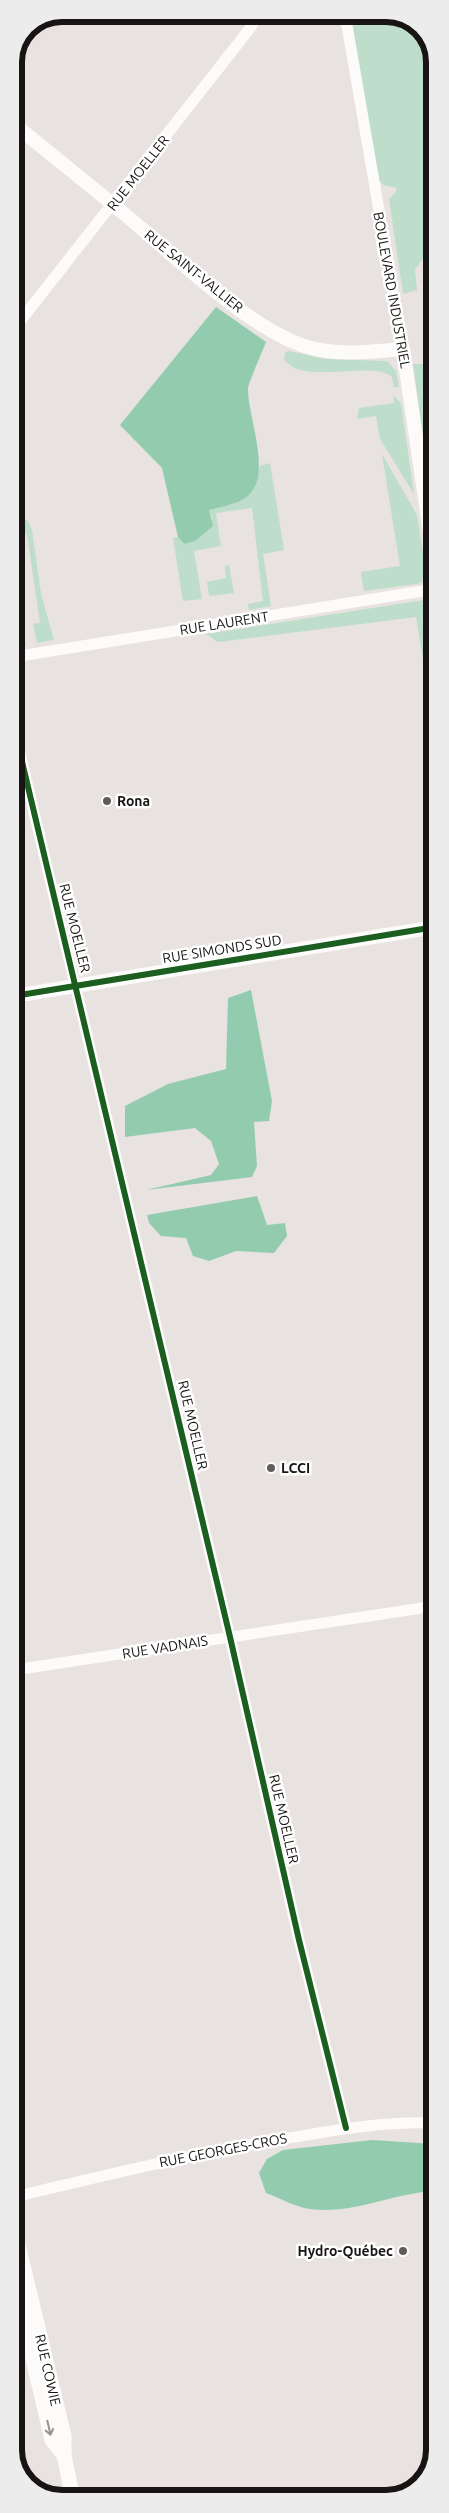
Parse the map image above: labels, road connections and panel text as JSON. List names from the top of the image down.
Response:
{
  "streets": {
    "main road": ["RUE COWIE"],
    "street": [
      "RUE MOELLER",
      "RUE SAINT-VALLIER",
      "BOULEVARD INDUSTRIEL",
      "RUE LAURENT",
      "RUE SIMONDS SUD",
      "RUE VADNAIS",
      "RUE GEORGES-CROS"
    ]
  },
  "crossings": [
    ["RUE MOELLER", "RUE SAINT-VALLIER"],
    ["RUE MOELLER", "RUE SIMONDS SUD"],
    ["RUE MOELLER", "RUE VADNAIS"],
    ["RUE MOELLER", "RUE GEORGES-CROS"],
    ["RUE SAINT-VALLIER", "BOULEVARD INDUSTRIEL"]
  ],
  "places": ["Rona", "LCCI", "Hydro-Québec"]
}
